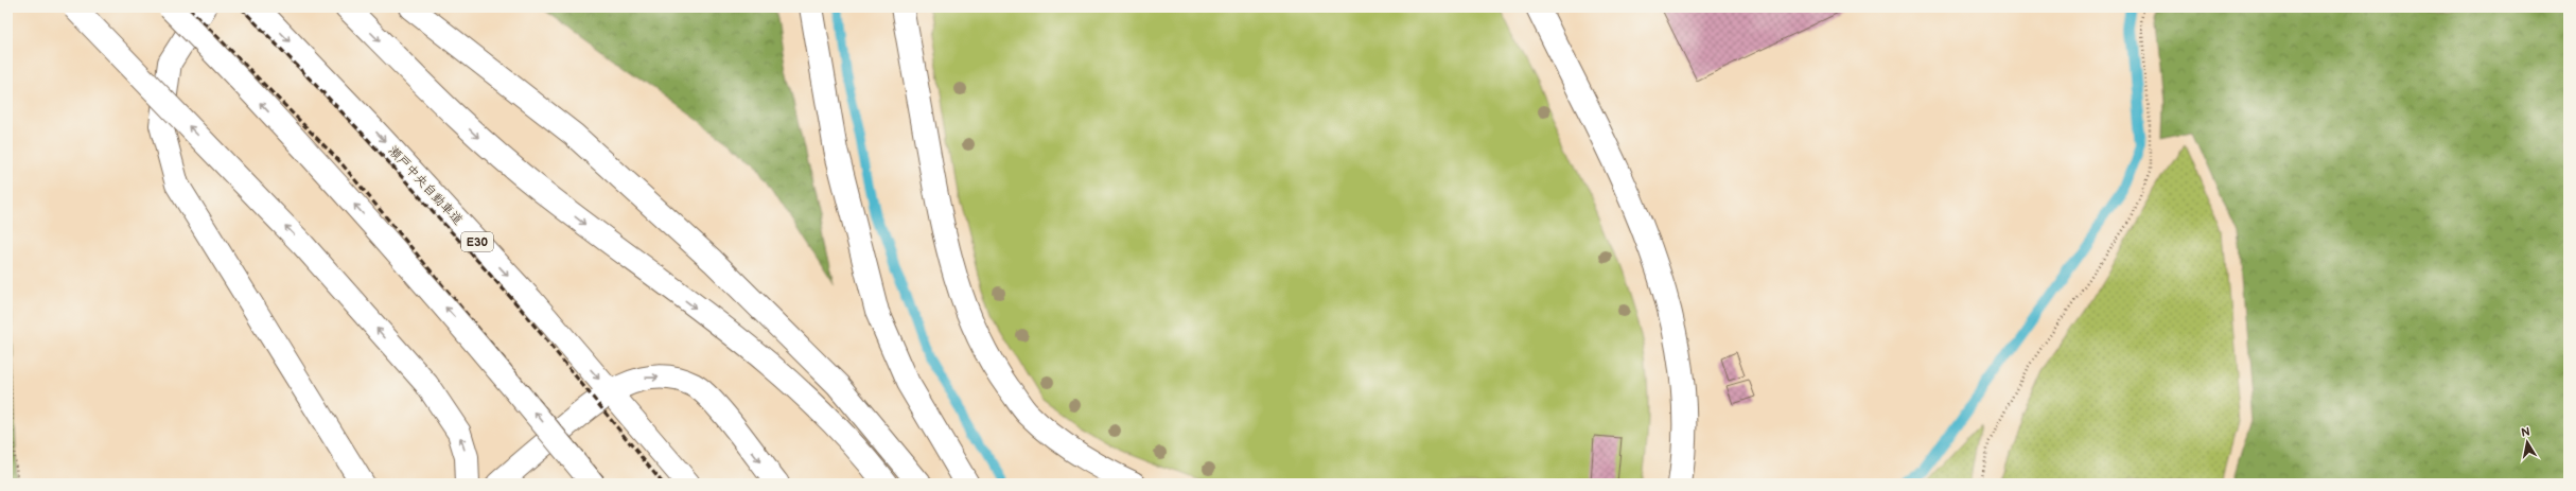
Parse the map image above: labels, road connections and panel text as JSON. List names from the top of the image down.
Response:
{
  "streets": {
    "main road": ["瀬戸中央自動車道", "E30"]
  },
  "north": "top"
}
